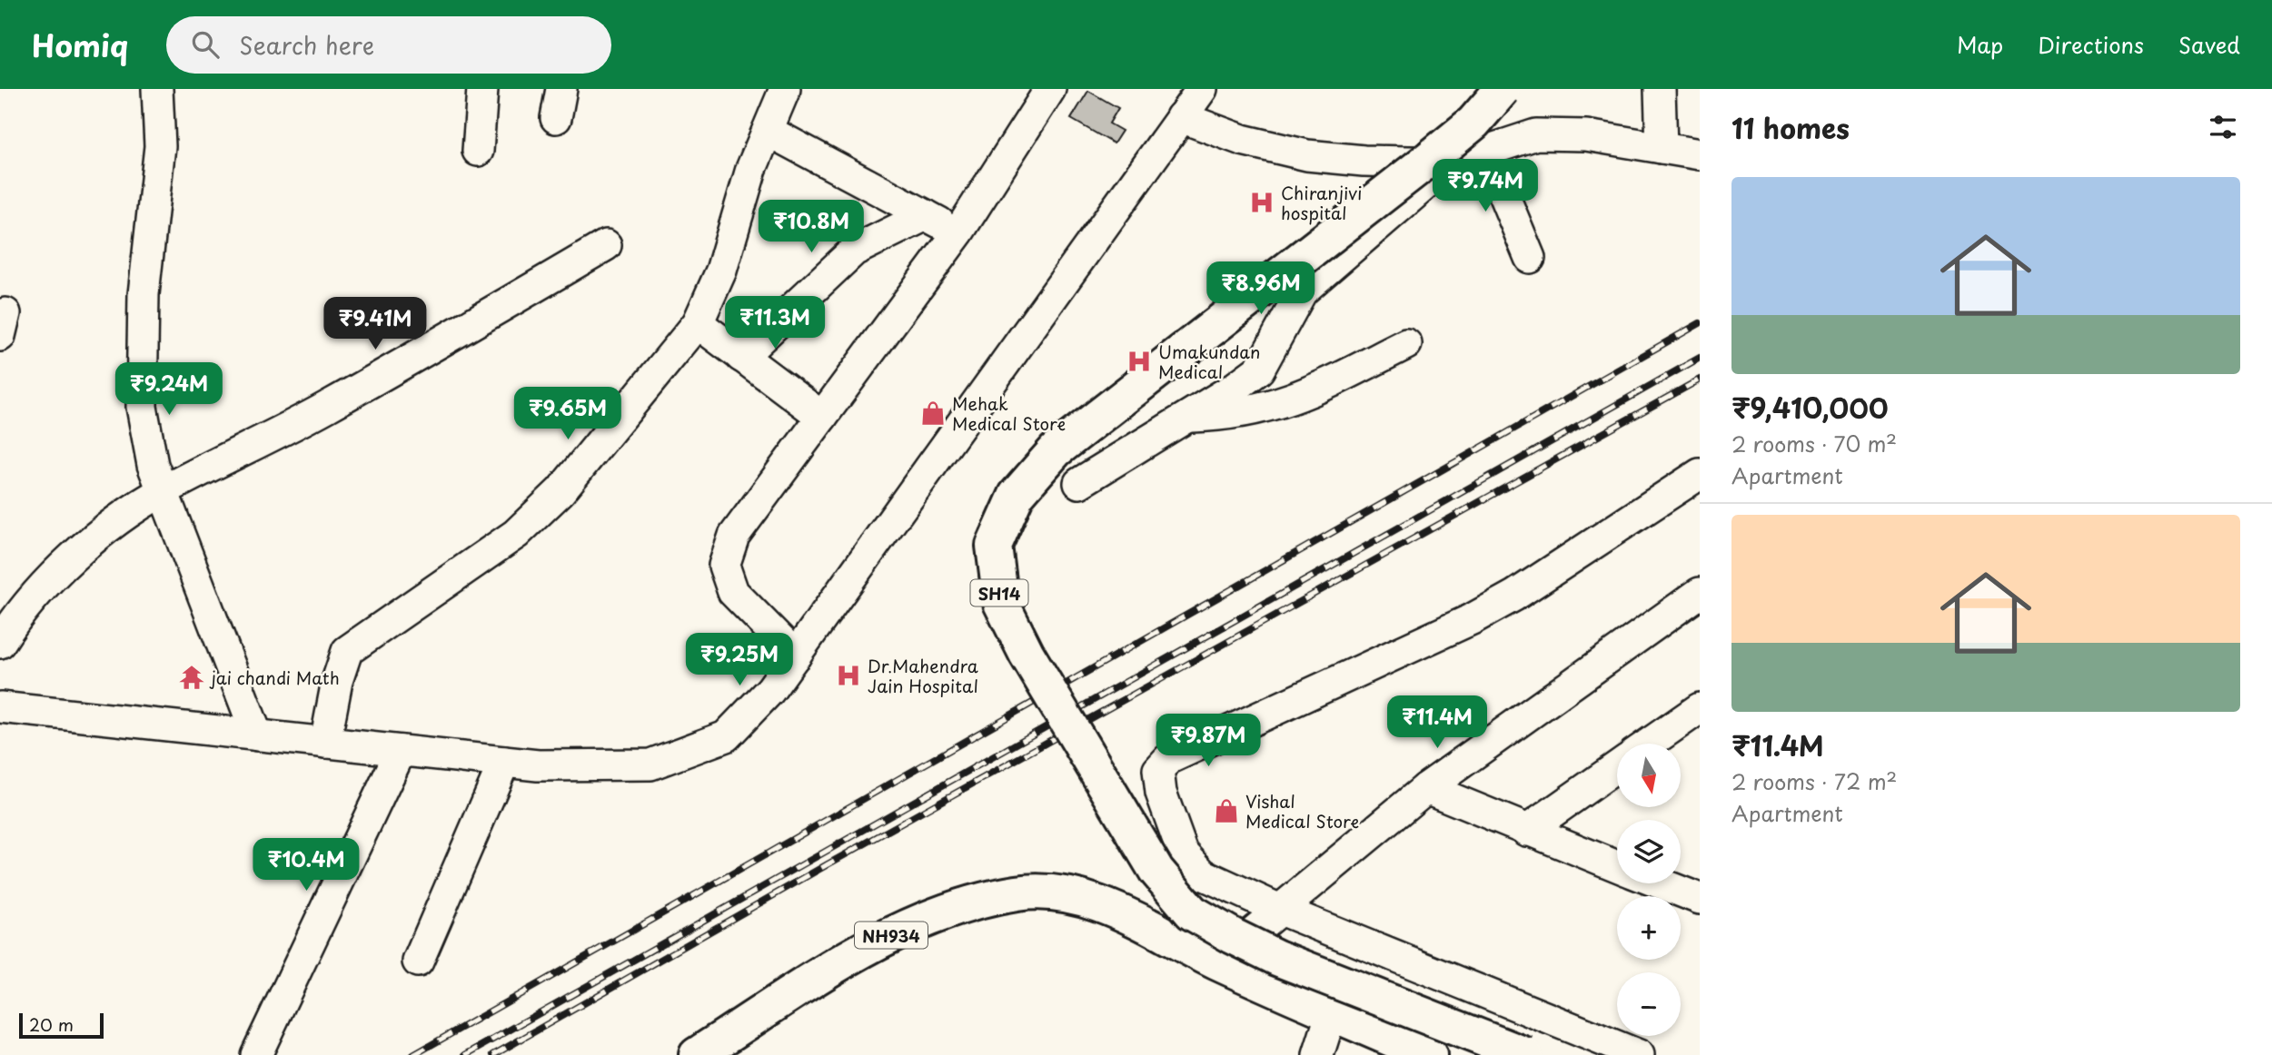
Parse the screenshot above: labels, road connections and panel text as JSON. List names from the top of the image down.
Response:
{
  "streets": {
    "main road": ["SH14", "NH934"]
  },
  "places": {
    "hospital": ["Chiranjivi hospital", "Umakundan Medical", "Dr.Mahendra Jain Hospital"],
    "shop": ["Mehak Medical Store", "Vishal Medical Store"],
    "temple": ["jai chandi Math"]
  },
  "scale_bar": "20 m",
  "north": "bottom",
  "page": {
    "header": "Homiq",
    "search": "Search here",
    "nav": ["Map", "Directions", "Saved"],
    "heading": "11 homes",
    "price": [
      "₹9.74M",
      "₹10.8M",
      "₹8.96M",
      "₹11.3M",
      "₹9.41M",
      "₹9.24M",
      "₹9.65M",
      "₹9.25M",
      "₹11.4M",
      "₹9.87M",
      "₹10.4M"
    ],
    "list": [
      {
        "name": "₹9,410,000",
        "note": "2 rooms · 70 m² · Apartment"
      },
      {
        "name": "₹11.4M",
        "note": "2 rooms · 72 m² · Apartment"
      }
    ],
    "map_buttons": ["+", "−"],
    "scale": "20 m"
  }
}
